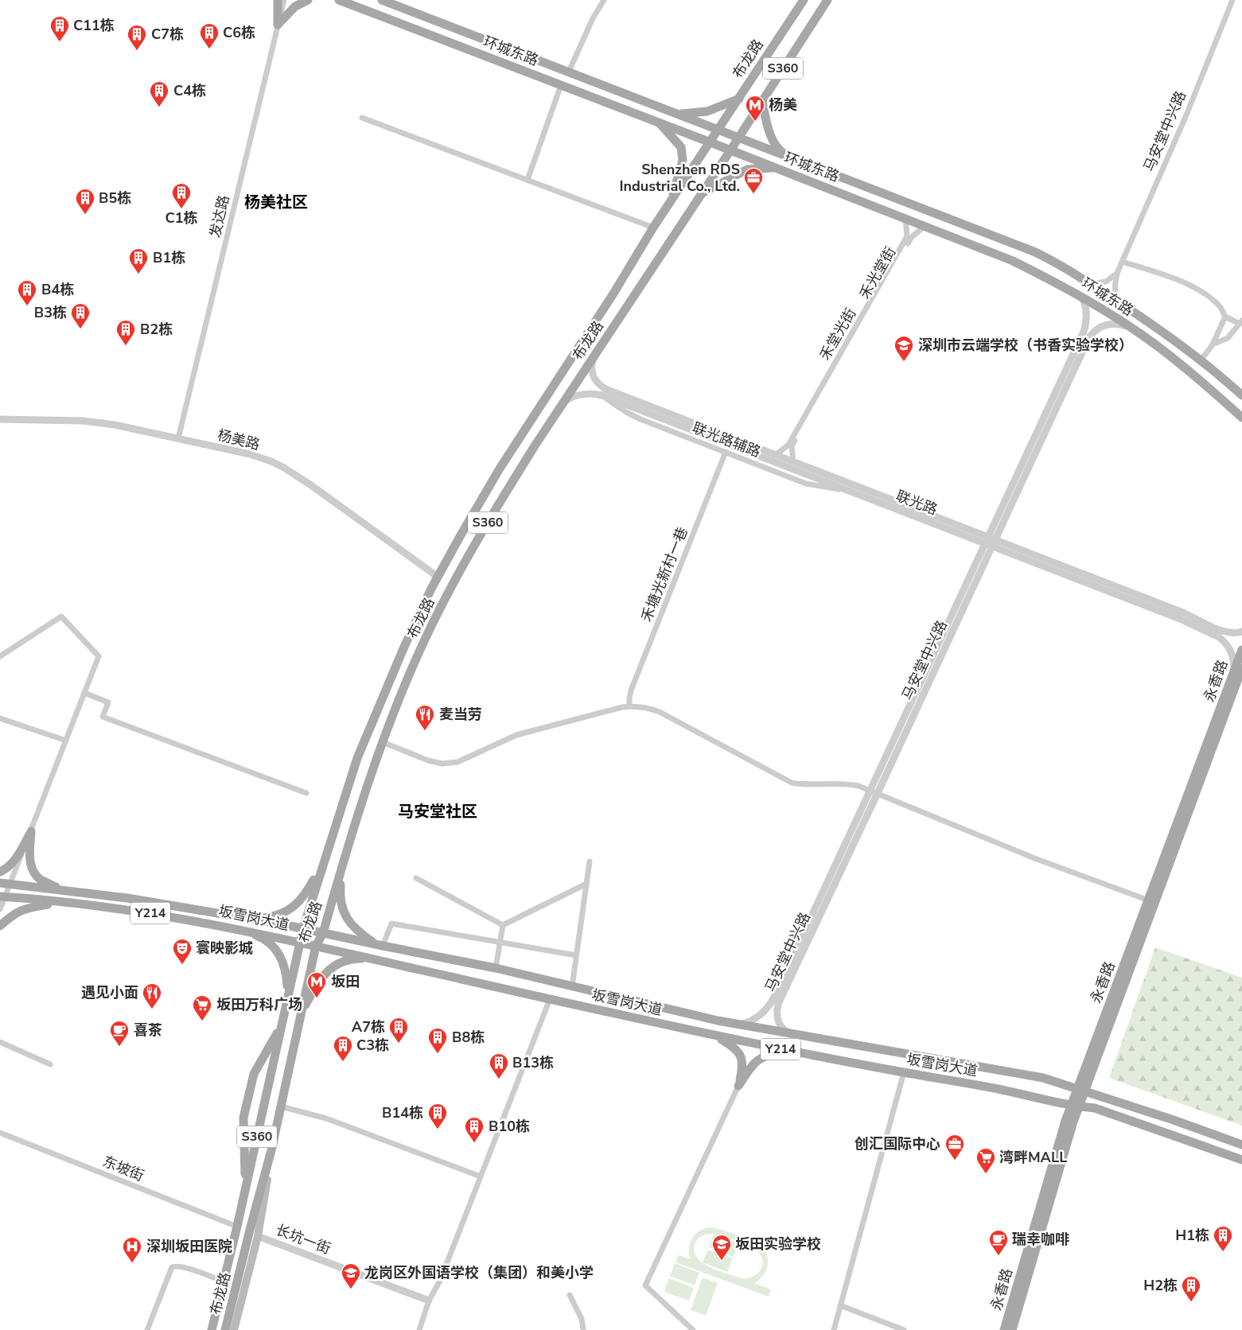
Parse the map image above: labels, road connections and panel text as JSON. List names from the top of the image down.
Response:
{
  "streets": {
    "main road": [
      "环城东路",
      "布龙路",
      "S360",
      "永香路",
      "Y214",
      "坂雪岗大道"
    ],
    "street": [
      "马安堂中兴路",
      "发达路",
      "禾光堂街",
      "禾堂光街",
      "杨美路",
      "联光路辅路",
      "联光路",
      "禾塘光新村一巷",
      "东坡街",
      "长坑一街"
    ]
  },
  "crossings": [
    ["环城东路", "布龙路"],
    ["环城东路", "马安堂中兴路"],
    ["环城东路", "禾光堂街"],
    ["环城东路", "禾堂光街"],
    ["布龙路", "杨美路"],
    ["布龙路", "联光路"],
    ["布龙路", "坂雪岗大道"],
    ["布龙路", "东坡街"],
    ["马安堂中兴路", "联光路"],
    ["马安堂中兴路", "坂雪岗大道"],
    ["发达路", "杨美路"],
    ["禾光堂街", "联光路"],
    ["禾堂光街", "联光路"],
    ["联光路辅路", "联光路"],
    ["联光路辅路", "禾塘光新村一巷"],
    ["联光路", "永香路"],
    ["永香路", "坂雪岗大道"]
  ],
  "districts": ["杨美社区", "马安堂社区"],
  "places": {
    "building": [
      "C11栋",
      "C6栋",
      "C7栋",
      "C4栋",
      "C1栋",
      "B5栋",
      "B1栋",
      "B4栋",
      "B3栋",
      "B2栋",
      "A7栋",
      "B8栋",
      "C3栋",
      "B13栋",
      "B14栋",
      "B10栋",
      "H1栋",
      "H2栋"
    ],
    "metro station": ["杨美", "坂田"],
    "office": ["Shenzhen RDS Industrial Co., Ltd.", "创汇国际中心"],
    "school or university": ["深圳市云端学校（书香实验学校）", "坂田实验学校", "龙岗区外国语学校（集团）和美小学"],
    "restaurant": ["麦当劳", "遇见小面"],
    "theatre": ["寰映影城"],
    "supermarket": ["坂田万科广场", "湾畔MALL"],
    "cafe": ["喜茶", "瑞幸咖啡"],
    "hospital": ["深圳坂田医院"]
  }
}
